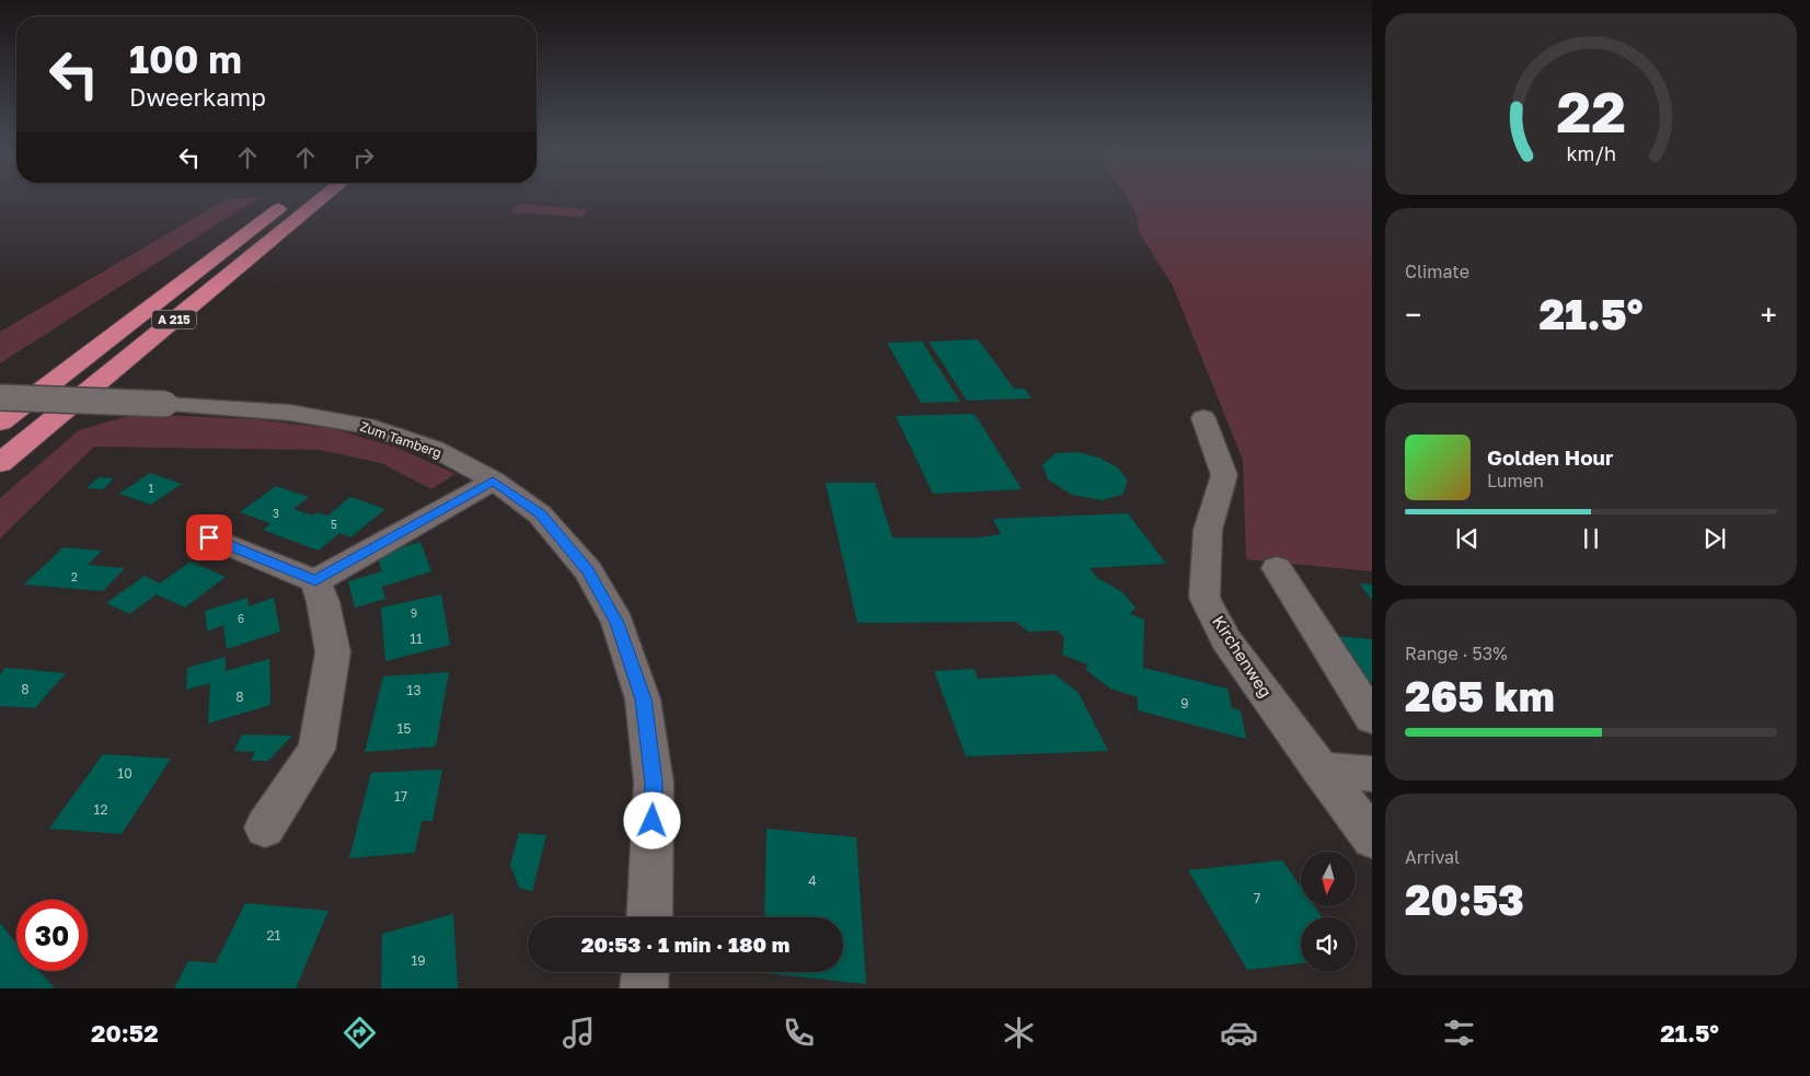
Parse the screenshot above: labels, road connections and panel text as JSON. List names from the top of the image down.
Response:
{
  "streets": {
    "highway": ["A 215"],
    "street": ["Zum Tamberg", "Kirchenweg"]
  },
  "house_numbers": [
    "1",
    "3",
    "5",
    "2",
    "9",
    "6",
    "11",
    "8",
    "13",
    "8",
    "9",
    "15",
    "10",
    "17",
    "12",
    "4",
    "7",
    "21",
    "19"
  ],
  "north": "bottom",
  "page": {
    "turn": ["100 m", "Dweerkamp"],
    "tile": [
      "Climate",
      ["Range · 53%", "265 km"],
      ["Arrival", "20:53"]
    ],
    "heat": ["−", "21.5°", "+"],
    "song": ["Golden Hour", "Lumen"],
    "limit": "30",
    "trip": "20:53 · 1 min · 180 m",
    "tabs": ["20:52", "21.5°"],
    "gauge": ["22", "km/h"]
  }
}
